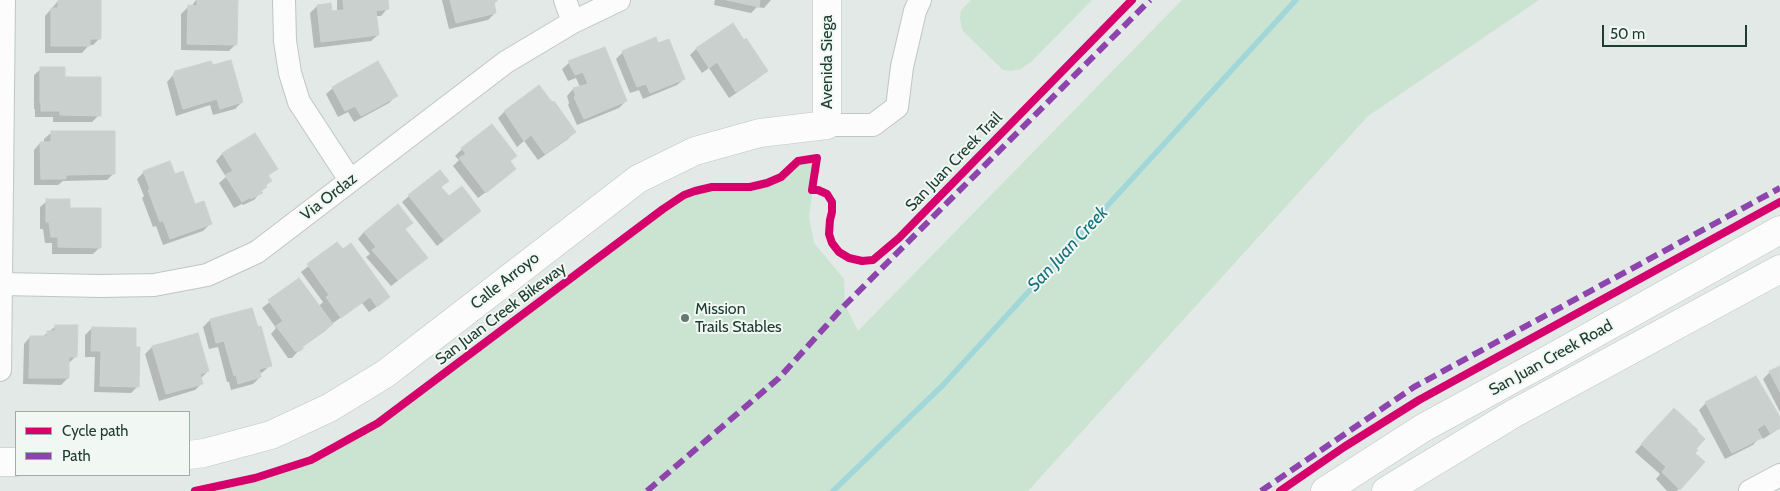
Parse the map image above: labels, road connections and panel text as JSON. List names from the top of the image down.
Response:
{
  "streets": {
    "street": [
      "Avenida Siega",
      "Via Ordaz",
      "Calle Arroyo",
      "San Juan Creek Road"
    ],
    "cycle path": ["San Juan Creek Trail"]
  },
  "crossings": [
    ["Avenida Siega", "Calle Arroyo"]
  ],
  "water": ["San Juan Creek"],
  "places": ["Mission Trails Stables"],
  "legend": ["Cycle path", "Path"],
  "scale_bar": "50 m"
}
